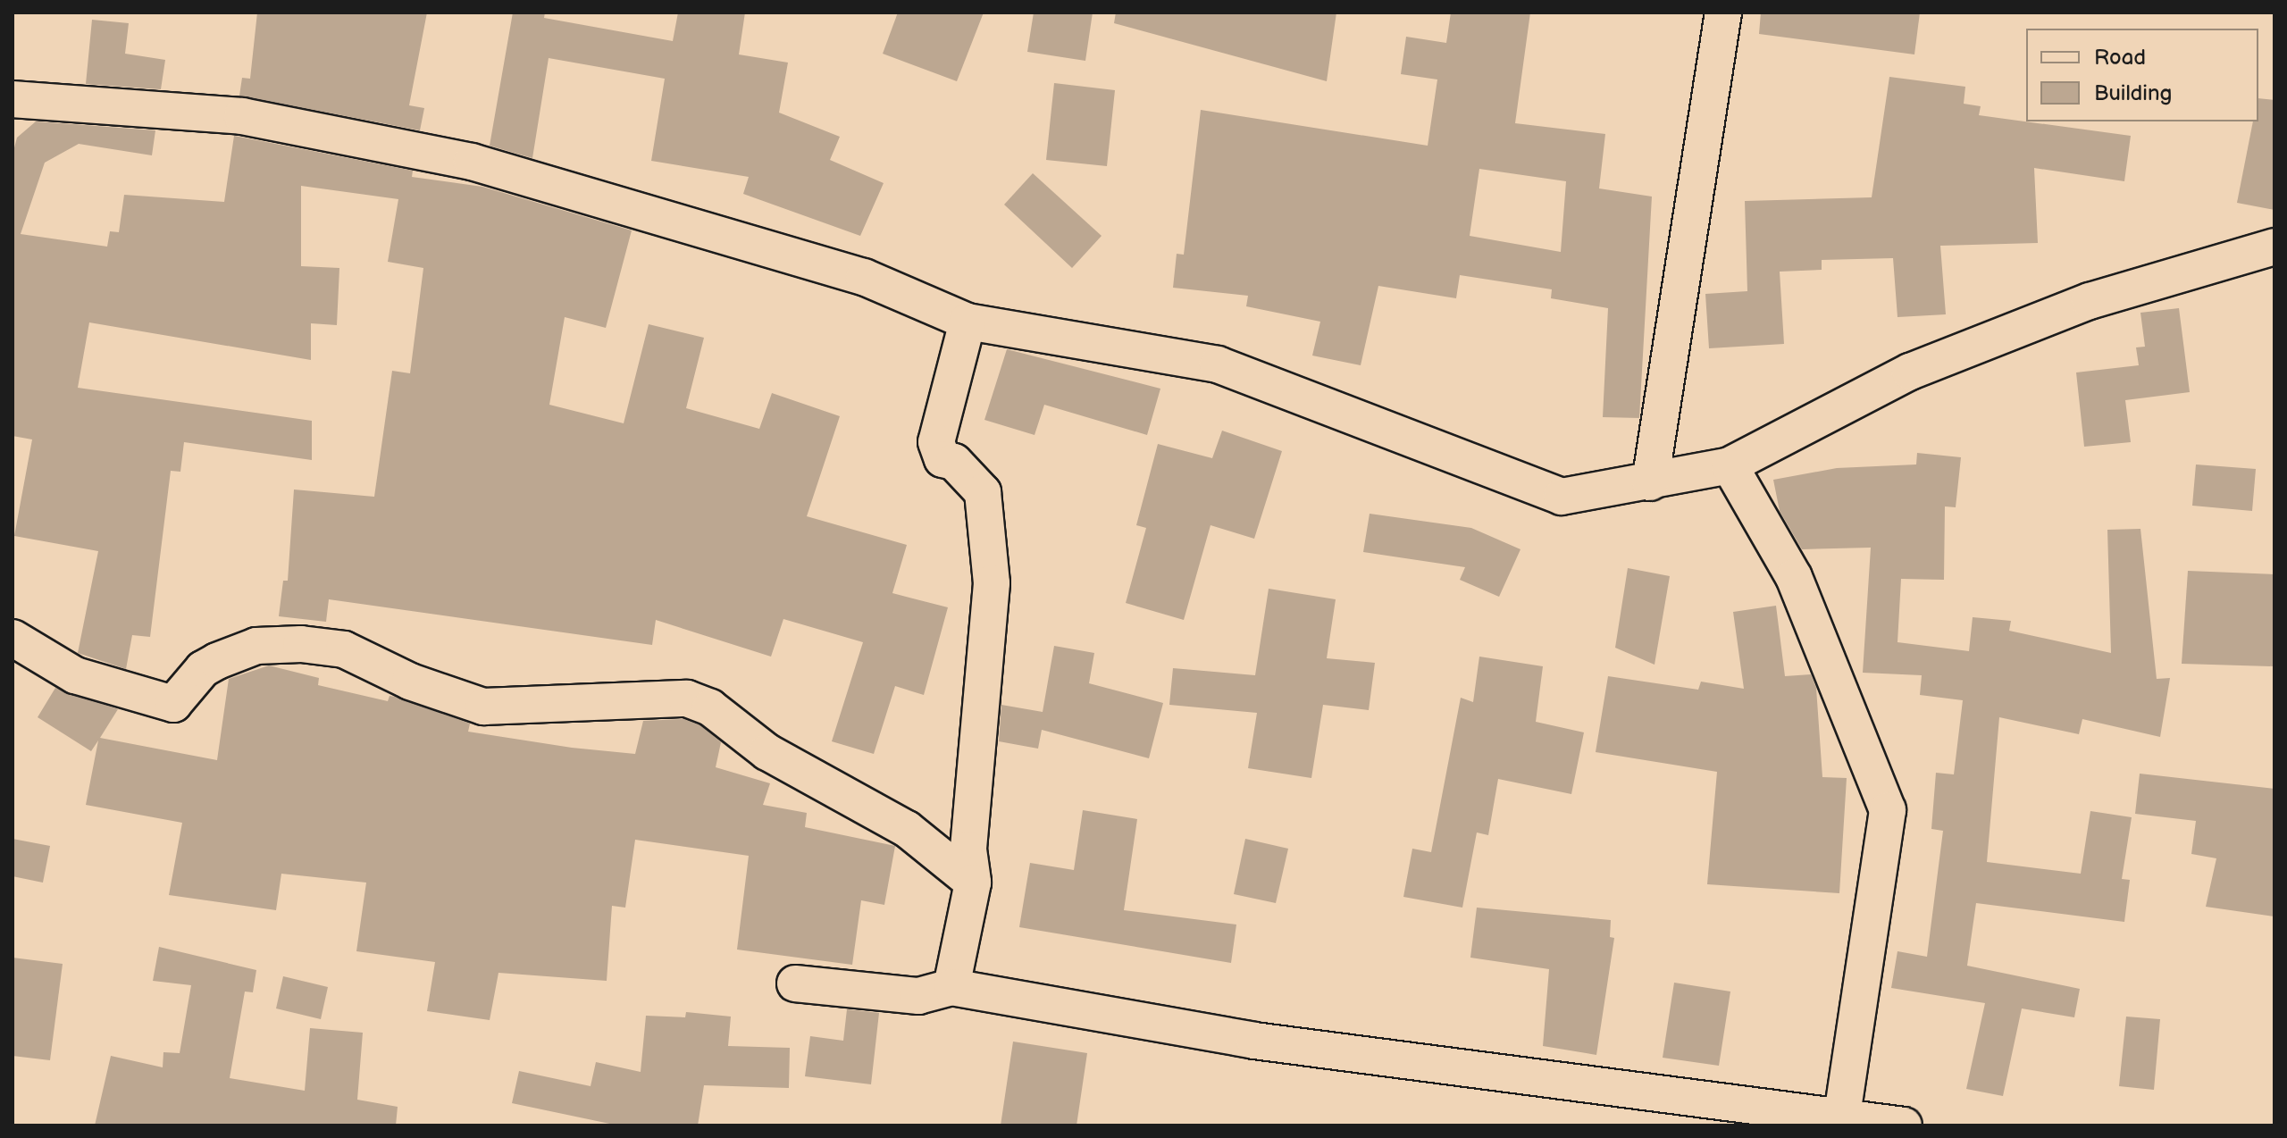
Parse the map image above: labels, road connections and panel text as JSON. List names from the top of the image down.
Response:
{
  "legend": ["Road", "Building"]
}
